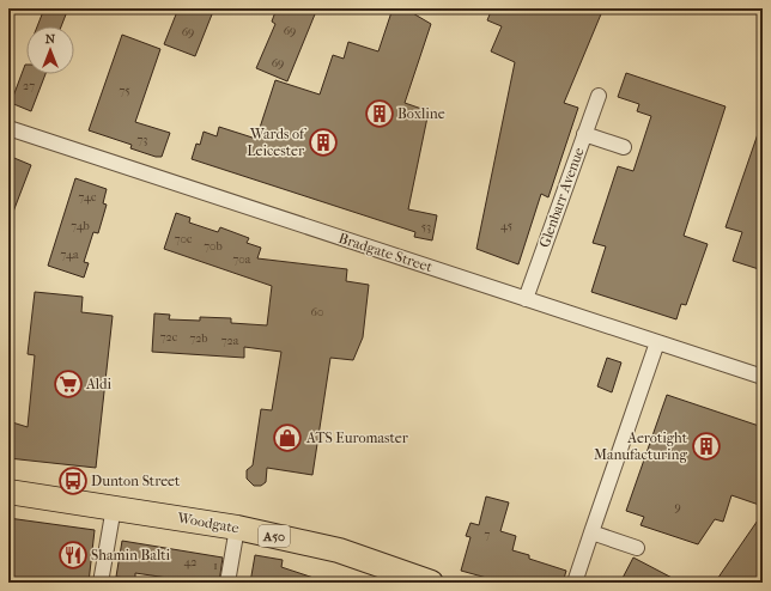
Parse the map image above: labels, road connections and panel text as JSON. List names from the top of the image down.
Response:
{
  "streets": {
    "main road": ["Woodgate", "A50"],
    "street": ["Glenbarr Avenue", "Bradgate Street"]
  },
  "crossings": [
    ["Glenbarr Avenue", "Bradgate Street"]
  ],
  "places": {
    "building": ["Boxline", "Wards of Leicester", "Aerotight Manufacturing"],
    "supermarket": ["Aldi"],
    "shop": ["ATS Euromaster"],
    "bus stop": ["Dunton Street"],
    "restaurant": ["Shamin Balti"]
  },
  "house_numbers": [
    "69",
    "69",
    "69",
    "27",
    "75",
    "73",
    "74c",
    "74b",
    "45",
    "53",
    "70c",
    "70b",
    "74a",
    "70a",
    "60",
    "72c",
    "72b",
    "72a",
    "9",
    "7",
    "42",
    "1"
  ],
  "north": "top"
}
